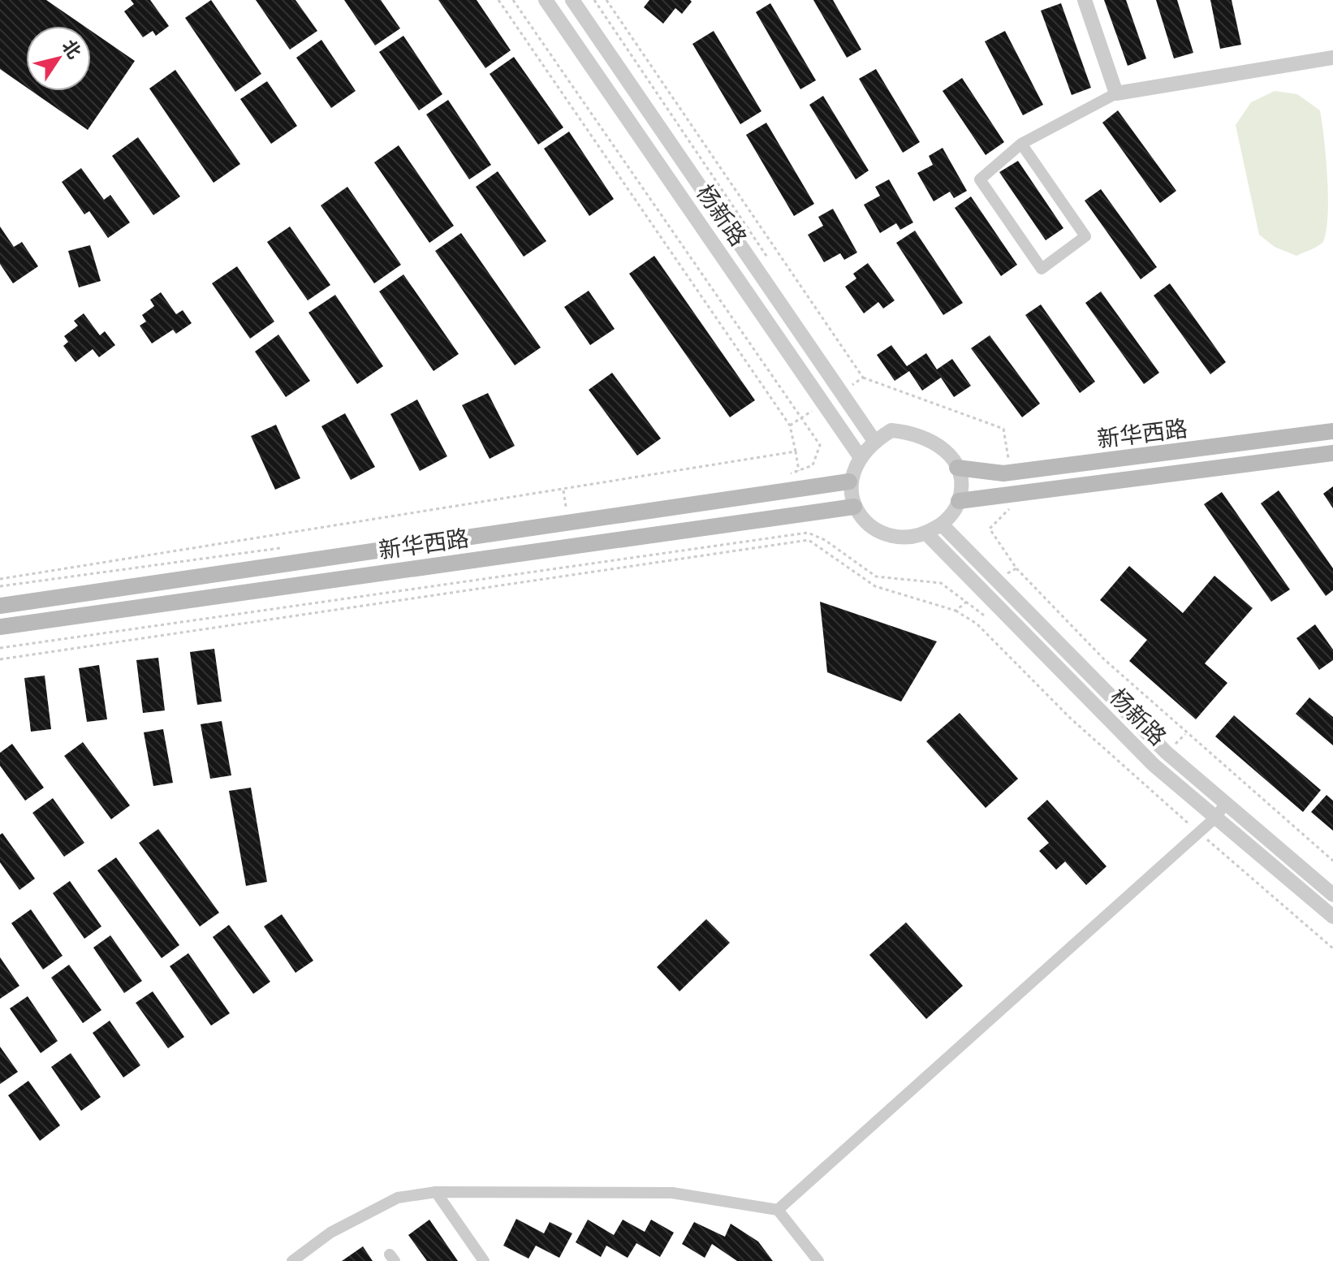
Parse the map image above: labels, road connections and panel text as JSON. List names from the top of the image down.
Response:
{
  "streets": {
    "main road": ["新华西路"],
    "street": ["杨新路"]
  },
  "crossings": [
    ["杨新路", "新华西路"]
  ],
  "north": "top right"
}
